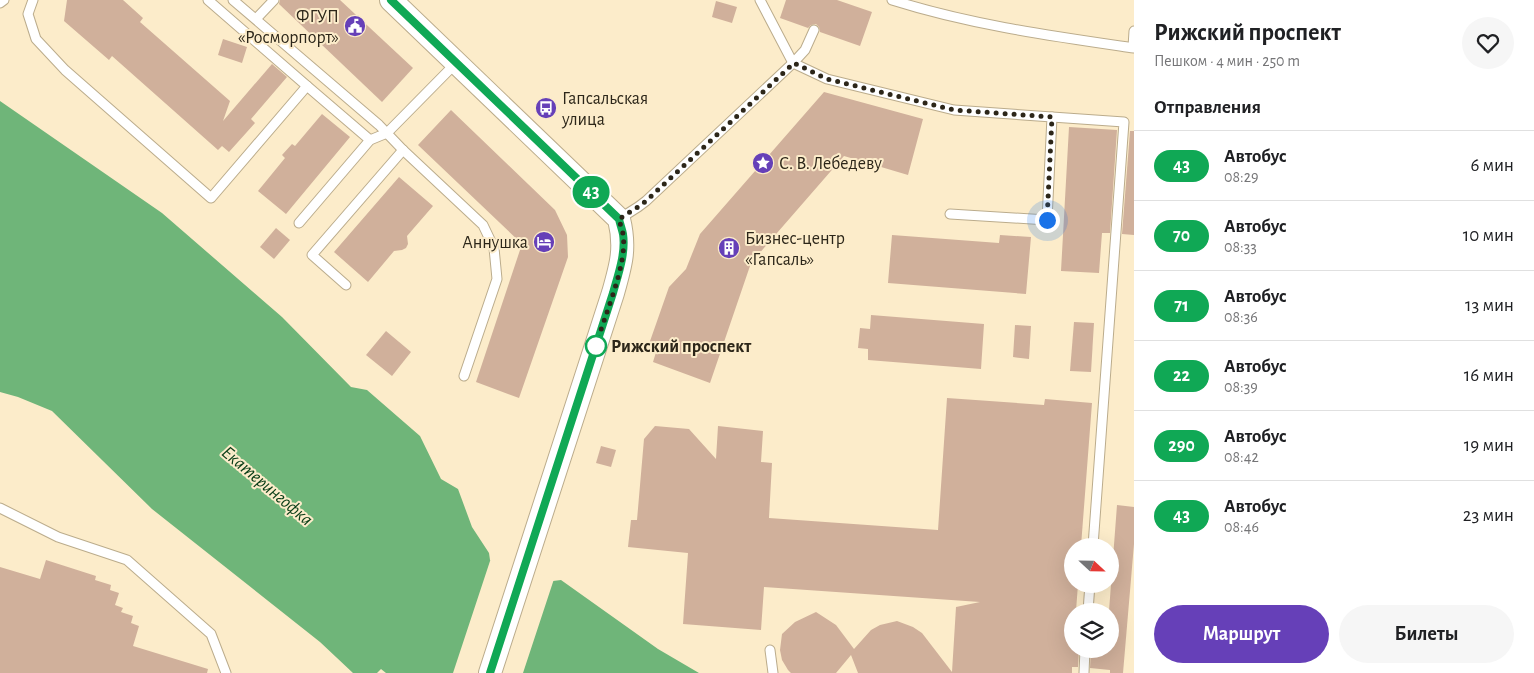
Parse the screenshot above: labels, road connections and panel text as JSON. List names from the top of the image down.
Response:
{
  "water": ["Екатерингофка"],
  "places": {
    "public building": ["ФГУП «Росморпорт»"],
    "bus stop": ["Гапсальская улица"],
    "place": ["С. В. Лебедеву"],
    "hotel": ["Аннушка"],
    "building": ["Бизнес-центр «Гапсаль»"],
    "other": ["Рижский проспект"]
  },
  "lines": ["bus line 43"],
  "north": "right",
  "page": {
    "on_map": "43",
    "heading": [
      ["Рижский проспект", "Пешком · 4 мин · 250 m"],
      "Отправления"
    ],
    "list": [
      {
        "mark": "43",
        "name": "Автобус",
        "note": "08:29",
        "value": "6 мин"
      },
      {
        "mark": "70",
        "name": "Автобус",
        "note": "08:33",
        "value": "10 мин"
      },
      {
        "mark": "71",
        "name": "Автобус",
        "note": "08:36",
        "value": "13 мин"
      },
      {
        "mark": "22",
        "name": "Автобус",
        "note": "08:39",
        "value": "16 мин"
      },
      {
        "mark": "290",
        "name": "Автобус",
        "note": "08:42",
        "value": "19 мин"
      },
      {
        "mark": "43",
        "name": "Автобус",
        "note": "08:46",
        "value": "23 мин"
      }
    ],
    "buttons": ["Маршрут", "Билеты"]
  }
}
